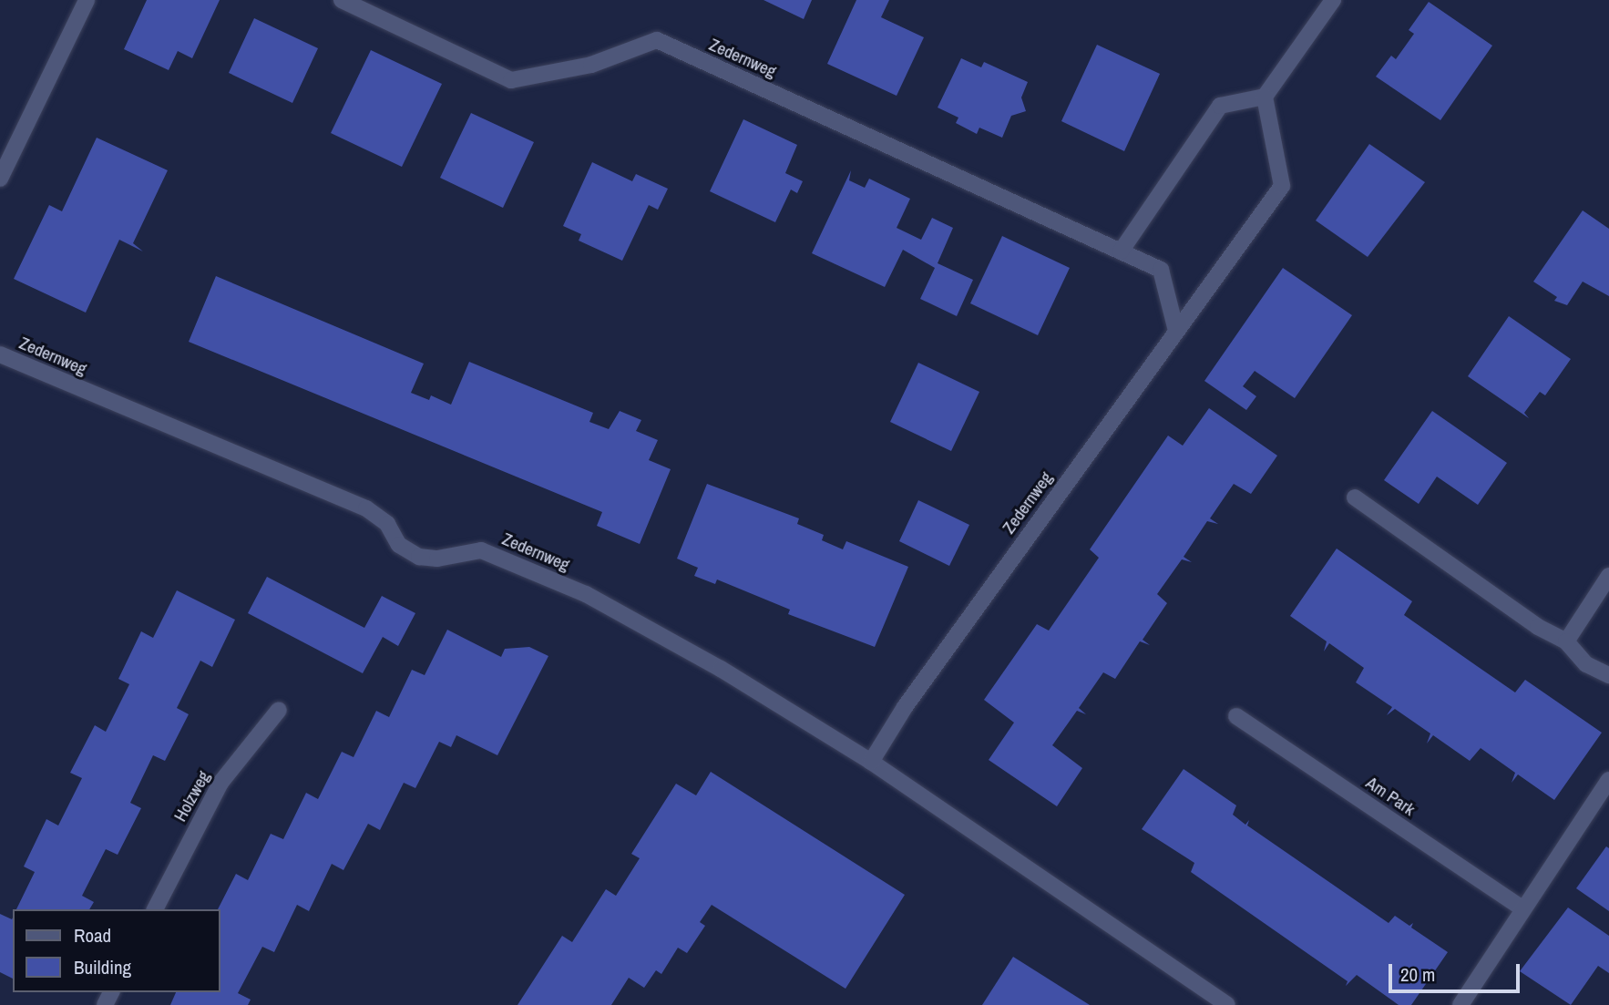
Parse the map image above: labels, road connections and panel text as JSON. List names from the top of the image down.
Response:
{
  "streets": {
    "street": ["Zedernweg", "Holzweg", "Am Park"]
  },
  "legend": ["Road", "Building"],
  "scale_bar": "20 m"
}
